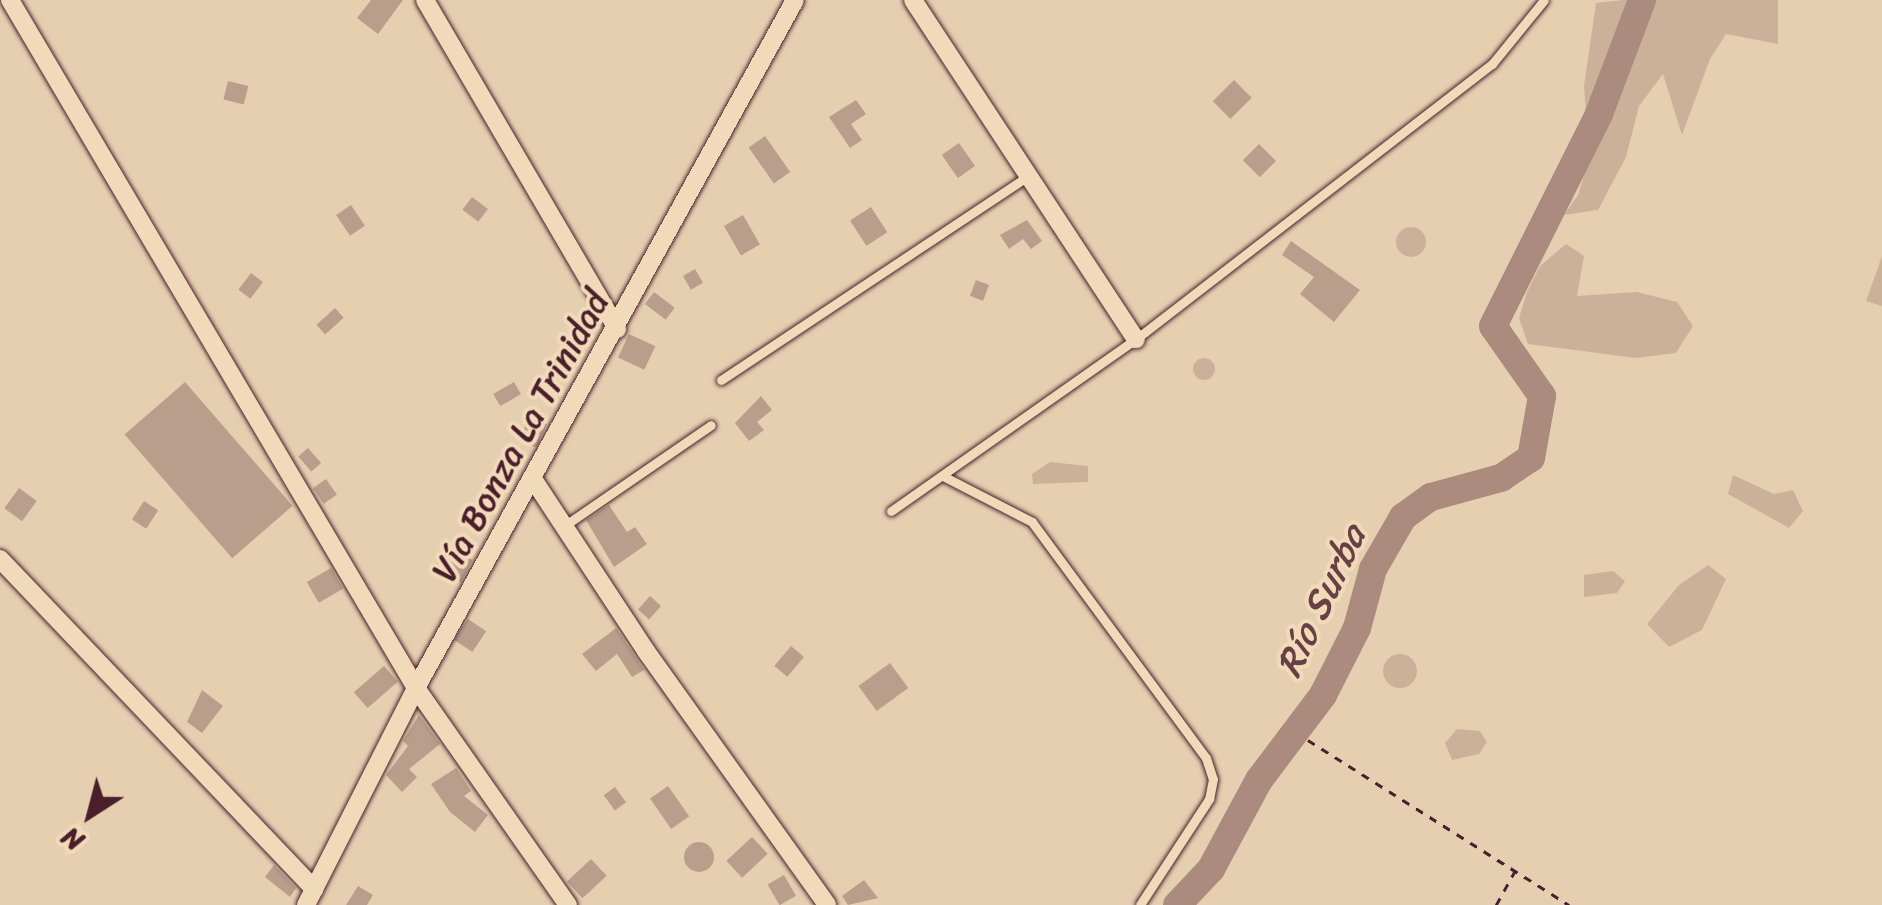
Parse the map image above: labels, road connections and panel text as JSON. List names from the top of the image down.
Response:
{
  "streets": {
    "street": ["Vía Bonza La Trinidad"]
  },
  "water": ["Río Surba"],
  "north": "bottom left"
}
